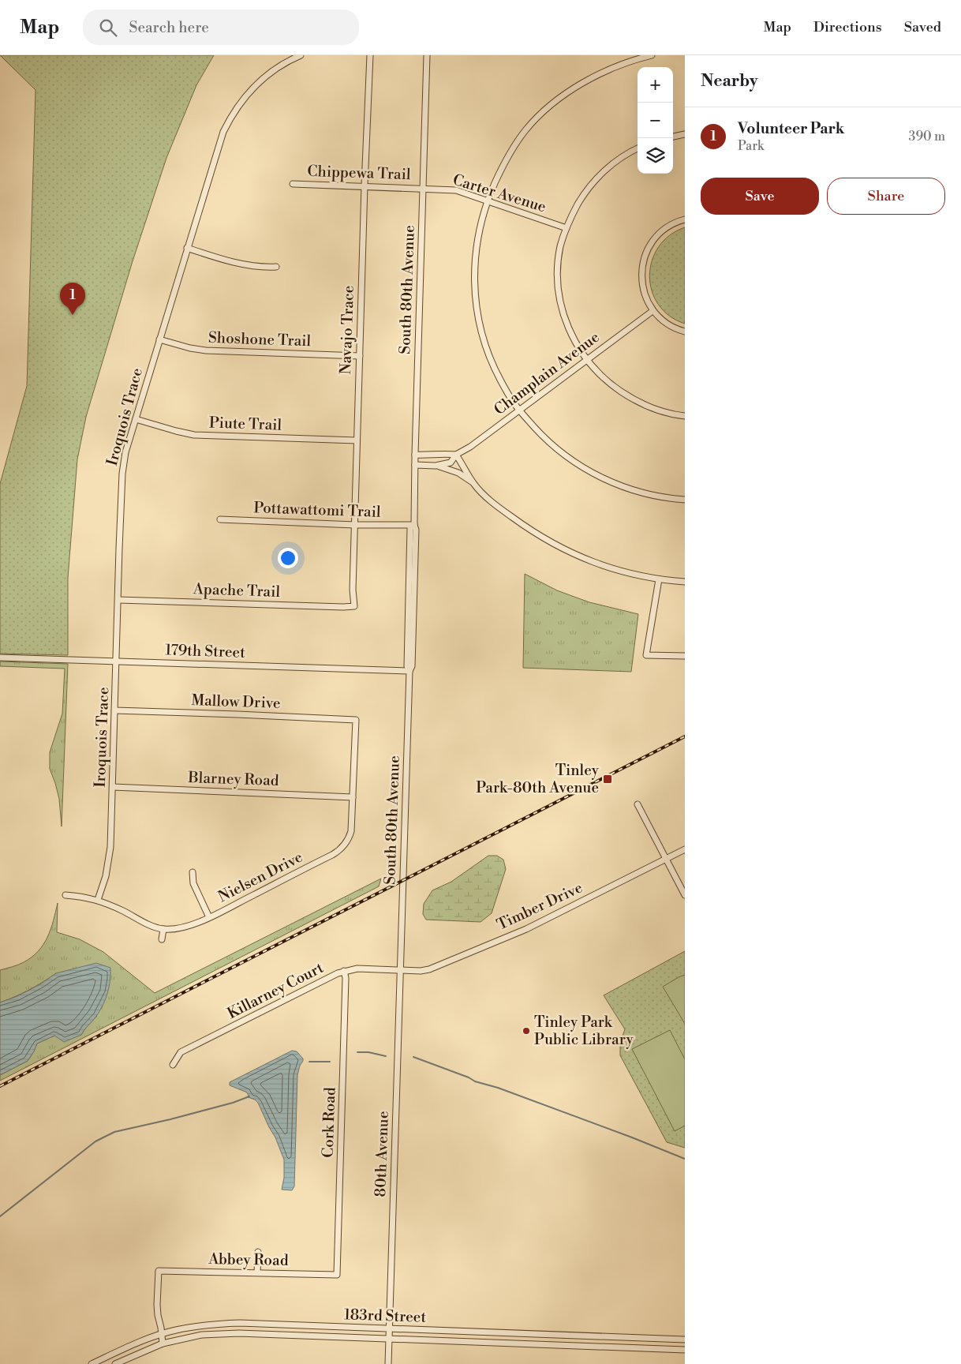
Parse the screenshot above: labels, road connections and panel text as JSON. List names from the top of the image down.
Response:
{
  "streets": {
    "street": [
      "Chippewa Trail",
      "Carter Avenue",
      "South 80th Avenue",
      "Navajo Trace",
      "Shoshone Trail",
      "Champlain Avenue",
      "Iroquois Trace",
      "Piute Trail",
      "Pottawattomi Trail",
      "Apache Trail",
      "179th Street",
      "Mallow Drive",
      "Blarney Road",
      "Nielsen Drive",
      "Timber Drive",
      "Killarney Court",
      "Cork Road",
      "80th Avenue",
      "Abbey Road",
      "183rd Street"
    ]
  },
  "crossings": [
    ["Chippewa Trail", "Carter Avenue"],
    ["Chippewa Trail", "South 80th Avenue"],
    ["Chippewa Trail", "Navajo Trace"],
    ["Carter Avenue", "South 80th Avenue"],
    ["South 80th Avenue", "Champlain Avenue"],
    ["South 80th Avenue", "Pottawattomi Trail"],
    ["South 80th Avenue", "179th Street"],
    ["South 80th Avenue", "Timber Drive"],
    ["South 80th Avenue", "Killarney Court"],
    ["South 80th Avenue", "80th Avenue"],
    ["Navajo Trace", "Shoshone Trail"],
    ["Navajo Trace", "Piute Trail"],
    ["Navajo Trace", "Pottawattomi Trail"],
    ["Navajo Trace", "Apache Trail"],
    ["Shoshone Trail", "Iroquois Trace"],
    ["Iroquois Trace", "Piute Trail"],
    ["Iroquois Trace", "Apache Trail"],
    ["Iroquois Trace", "179th Street"],
    ["Iroquois Trace", "Mallow Drive"],
    ["Iroquois Trace", "Blarney Road"],
    ["Iroquois Trace", "Nielsen Drive"],
    ["Mallow Drive", "Nielsen Drive"],
    ["Blarney Road", "Nielsen Drive"],
    ["Timber Drive", "Killarney Court"],
    ["Timber Drive", "80th Avenue"],
    ["Killarney Court", "Cork Road"],
    ["Killarney Court", "80th Avenue"],
    ["Cork Road", "Abbey Road"],
    ["80th Avenue", "183rd Street"],
    ["Abbey Road", "183rd Street"]
  ],
  "places": {
    "transit": ["Tinley Park-80th Avenue"],
    "other": ["Tinley Park Public Library"]
  },
  "page": {
    "header": "Map",
    "search": "Search here",
    "nav": ["Map", "Directions", "Saved"],
    "heading": "Nearby",
    "map_buttons": ["+", "−"],
    "list": [
      {
        "mark": "1",
        "name": "Volunteer Park",
        "note": "Park",
        "value": "390 m"
      }
    ],
    "buttons": ["Save", "Share"],
    "pins": "1"
  }
}
